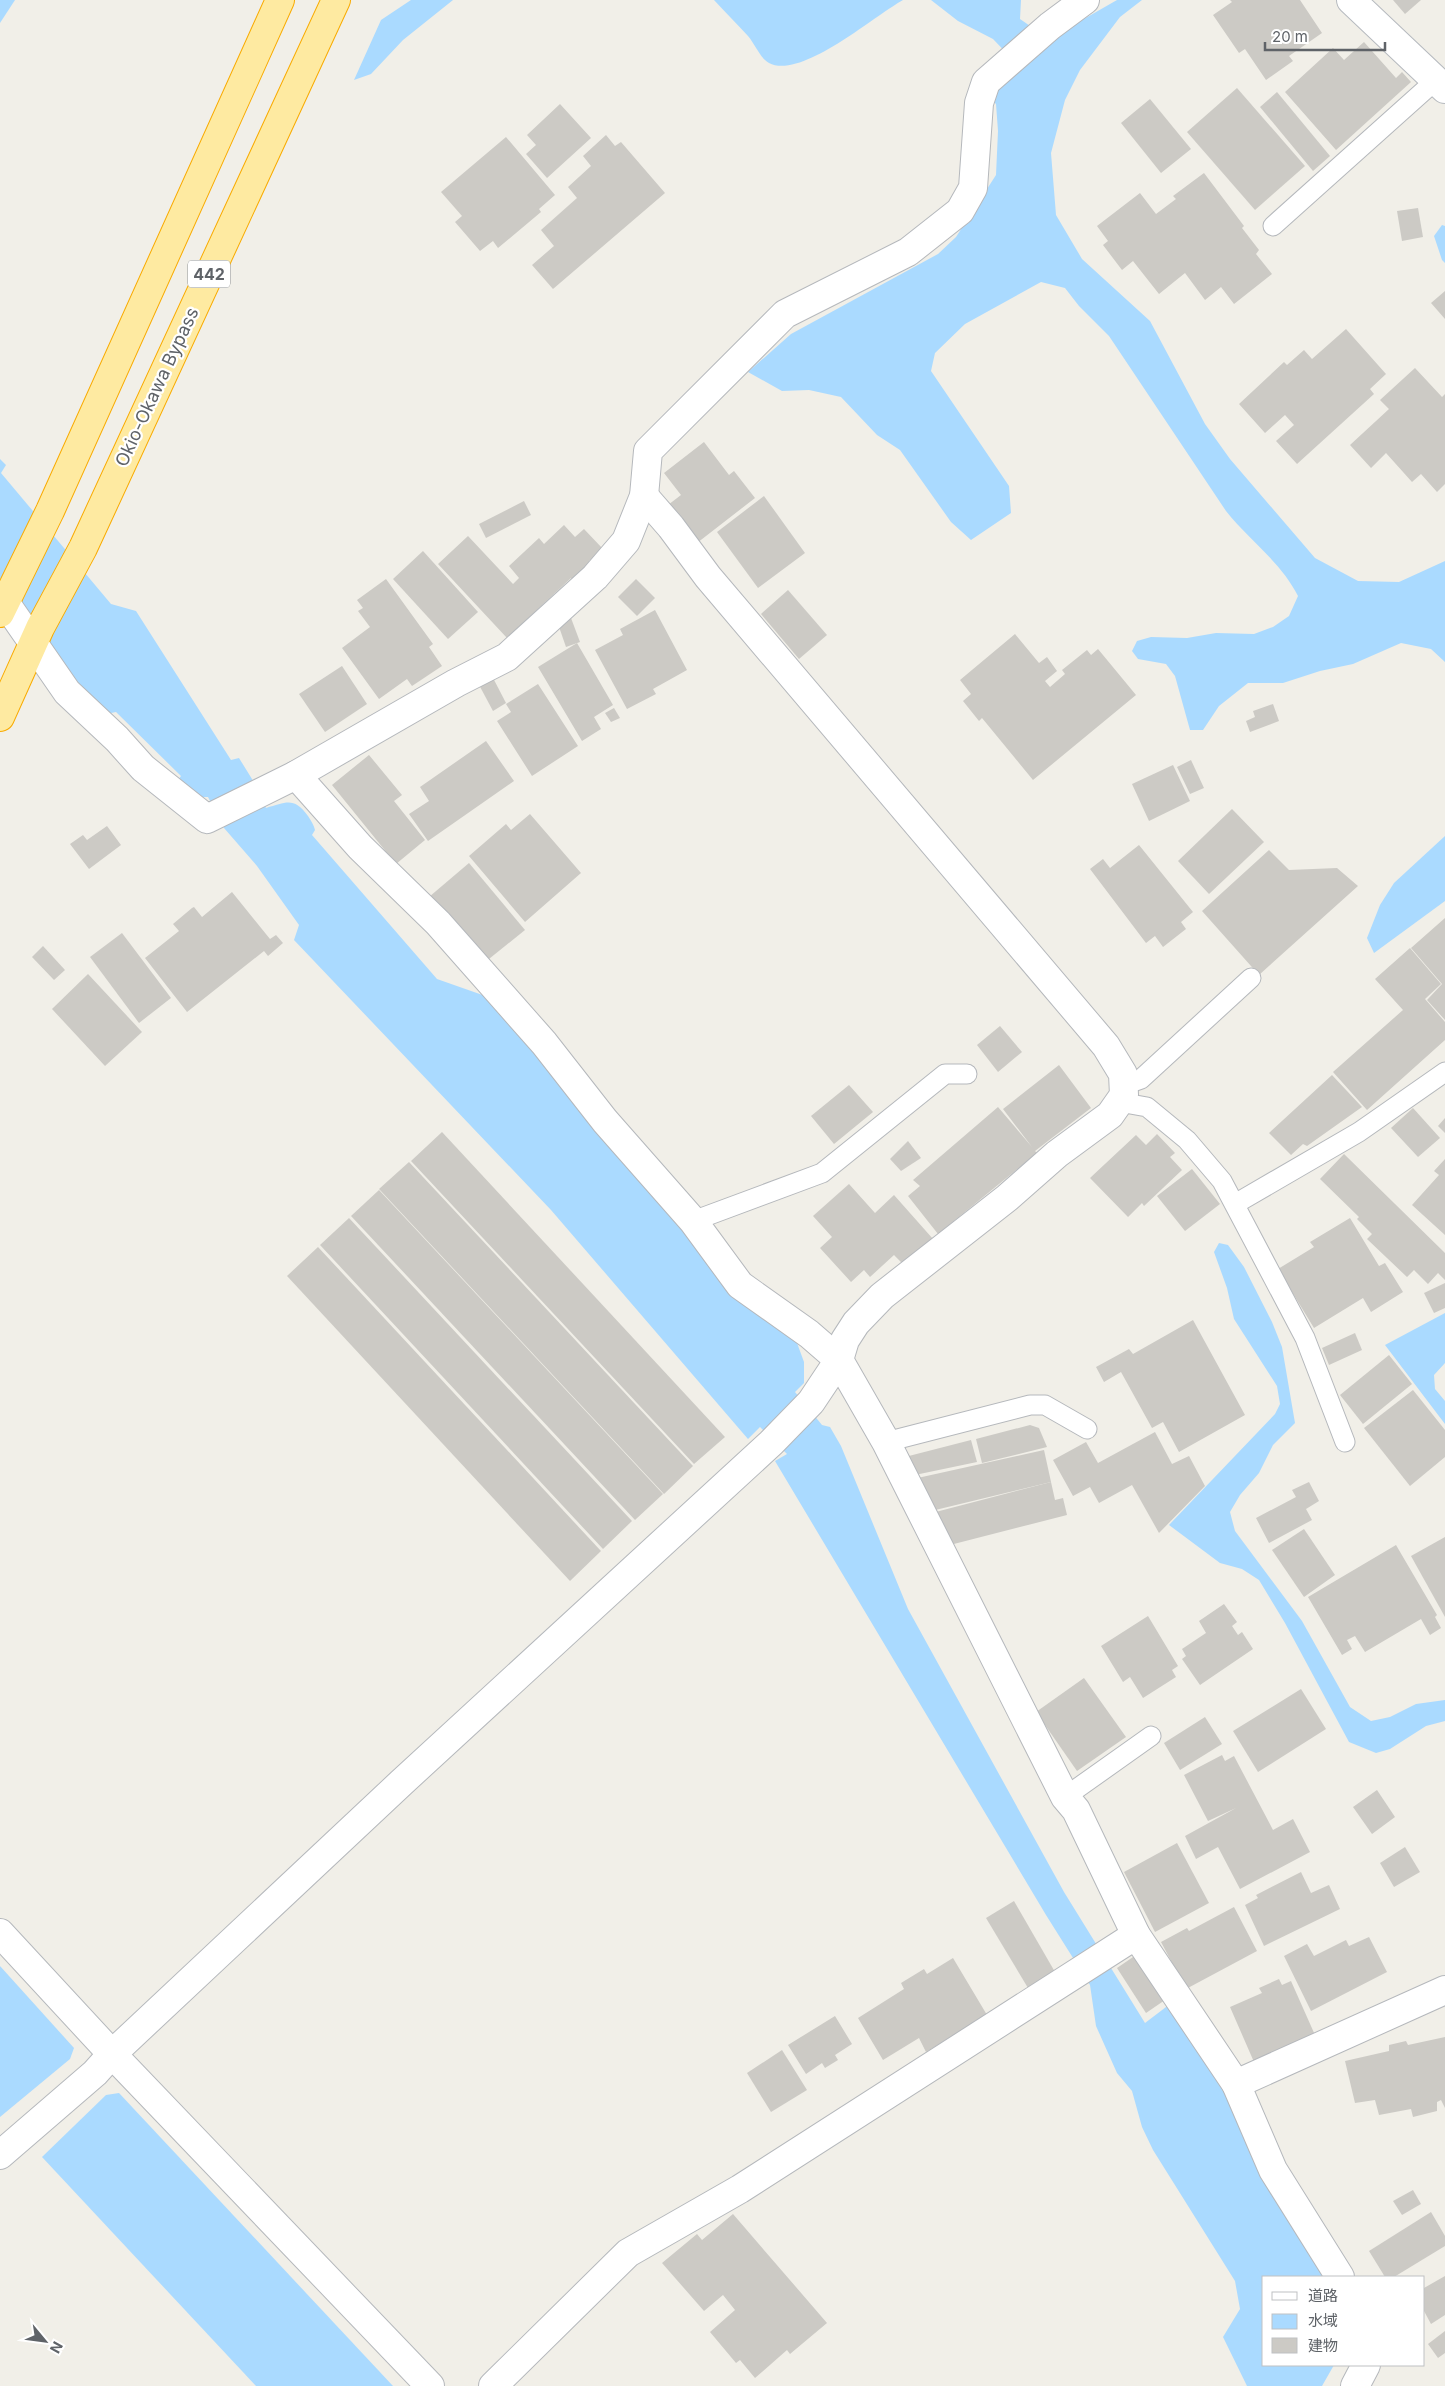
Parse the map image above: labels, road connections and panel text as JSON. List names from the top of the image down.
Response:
{
  "streets": {
    "highway": ["442", "Okio-Okawa Bypass"]
  },
  "legend": ["道路", "水域", "建物"],
  "scale_bar": "20 m",
  "north": "bottom right"
}
